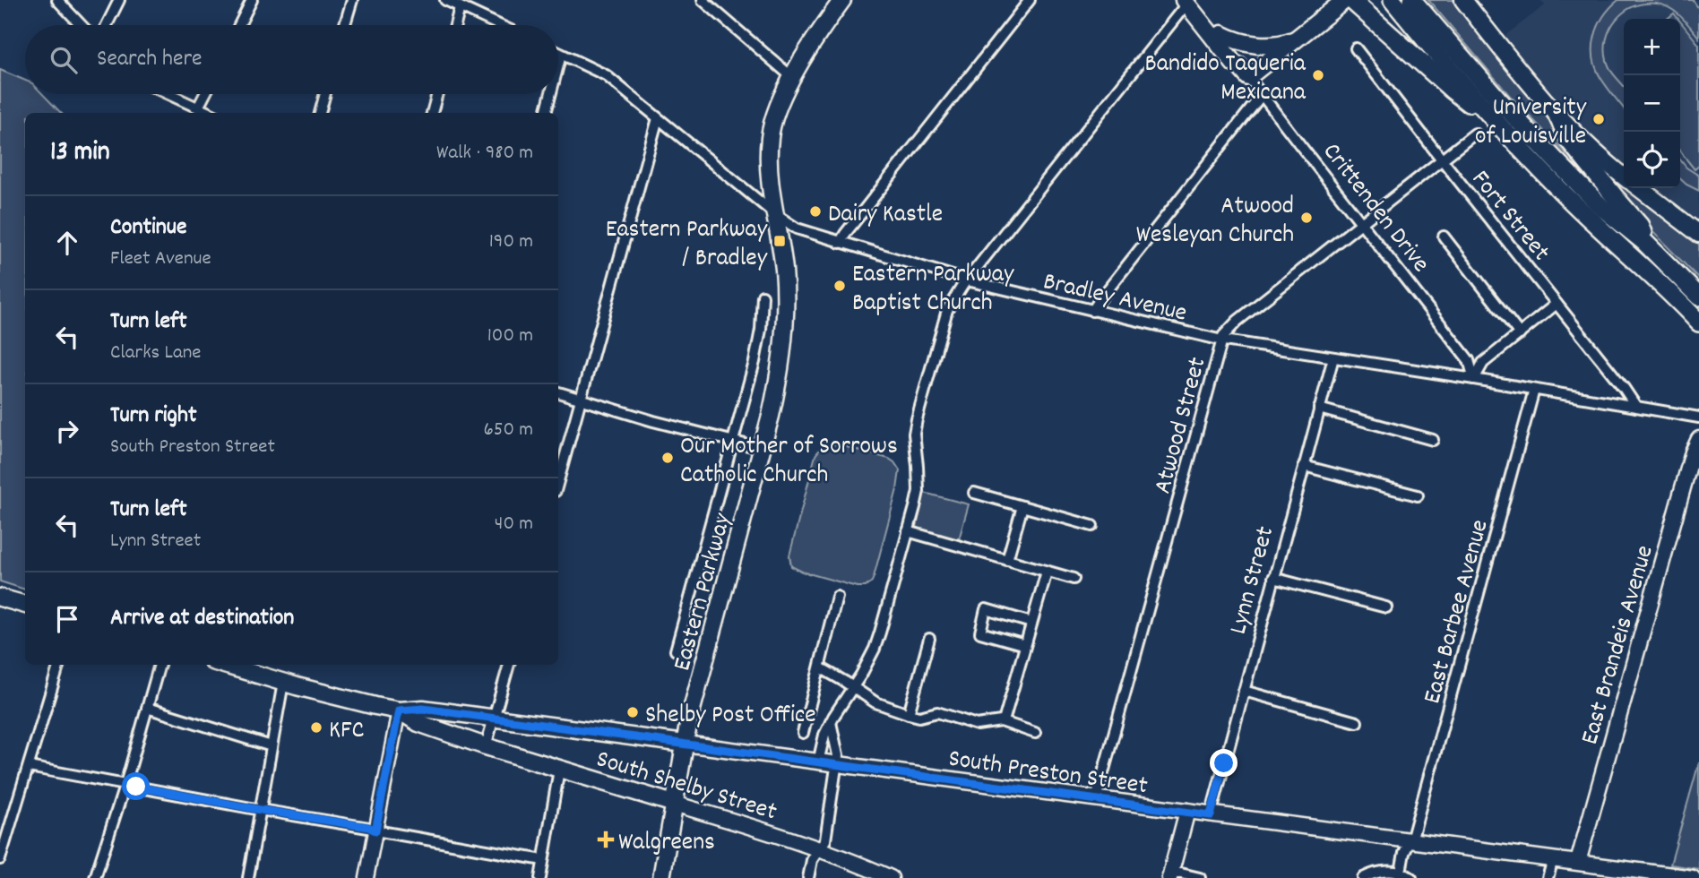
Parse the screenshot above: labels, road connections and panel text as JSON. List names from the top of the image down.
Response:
{
  "streets": {
    "main road": [
      "Crittenden Drive",
      "Eastern Parkway",
      "East Brandeis Avenue",
      "South Preston Street",
      "South Shelby Street"
    ],
    "street": [
      "Fort Street",
      "Bradley Avenue",
      "Atwood Street",
      "Lynn Street",
      "East Barbee Avenue"
    ]
  },
  "crossings": [
    ["Crittenden Drive", "Bradley Avenue"],
    ["Crittenden Drive", "Atwood Street"],
    ["Fort Street", "Bradley Avenue"],
    ["Fort Street", "Atwood Street"],
    ["Bradley Avenue", "Atwood Street"],
    ["Bradley Avenue", "Lynn Street"],
    ["Bradley Avenue", "Eastern Parkway"],
    ["Bradley Avenue", "East Barbee Avenue"],
    ["Atwood Street", "South Preston Street"],
    ["Lynn Street", "South Preston Street"],
    ["Eastern Parkway", "South Preston Street"],
    ["Eastern Parkway", "South Shelby Street"],
    ["East Barbee Avenue", "South Preston Street"],
    ["East Brandeis Avenue", "South Preston Street"],
    ["South Preston Street", "South Shelby Street"]
  ],
  "places": {
    "other": [
      "Bandido Taqueria Mexicana",
      "University of Louisville",
      "Dairy Kastle",
      "Atwood Wesleyan Church",
      "Eastern Parkway Baptist Church",
      "Our Mother of Sorrows Catholic Church",
      "Shelby Post Office",
      "KFC"
    ],
    "transit": ["Eastern Parkway / Bradley"],
    "health": ["Walgreens"]
  },
  "page": {
    "map_buttons": ["+", "−"],
    "search": "Search here",
    "heading": ["13 min", "Walk · 980 m"],
    "list": [
      ["Continue", "Fleet Avenue", "190 m"],
      ["Turn left", "Clarks Lane", "100 m"],
      ["Turn right", "South Preston Street", "650 m"],
      ["Turn left", "Lynn Street", "40 m"],
      "Arrive at destination"
    ]
  }
}
